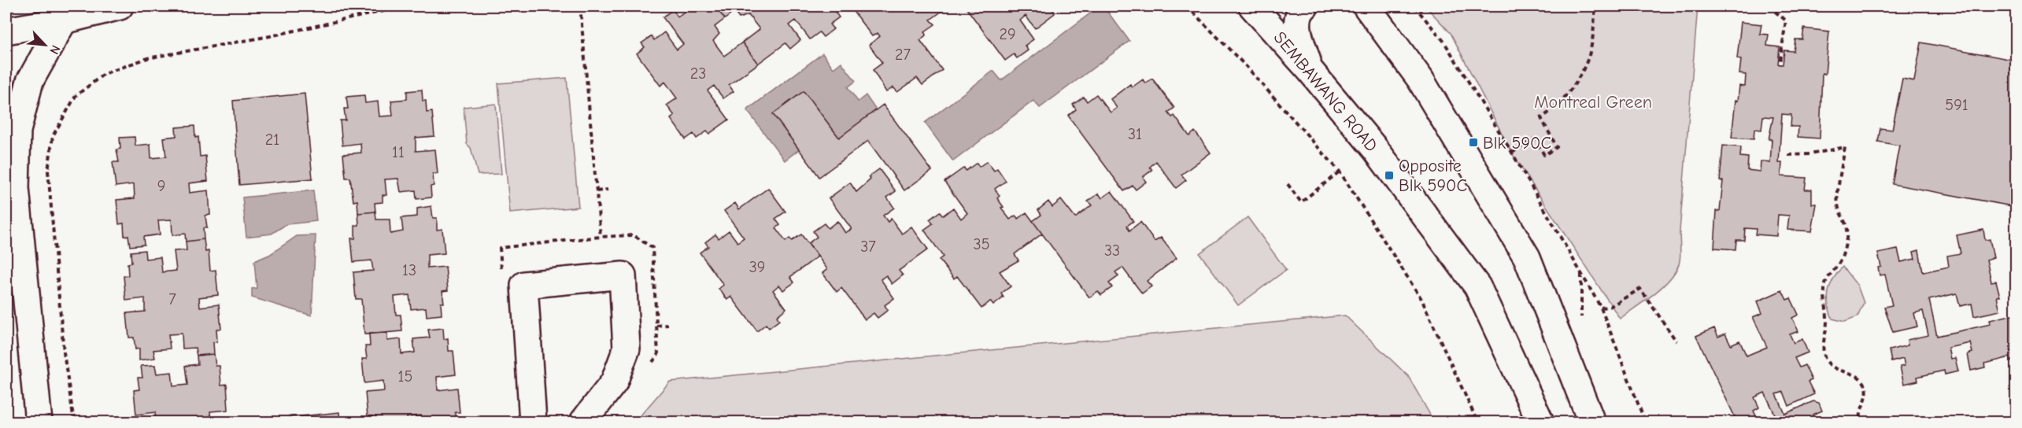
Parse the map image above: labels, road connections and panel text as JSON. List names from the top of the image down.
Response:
{
  "streets": {
    "main road": ["SEMBAWANG ROAD"]
  },
  "parks": ["Montreal Green"],
  "places": {
    "transit": ["Blk 590C", "Opposite Blk 590C"]
  },
  "house_numbers": [
    "29",
    "27",
    "23",
    "591",
    "31",
    "21",
    "11",
    "9",
    "35",
    "37",
    "33",
    "39",
    "13",
    "7",
    "15"
  ],
  "north": "bottom right"
}
